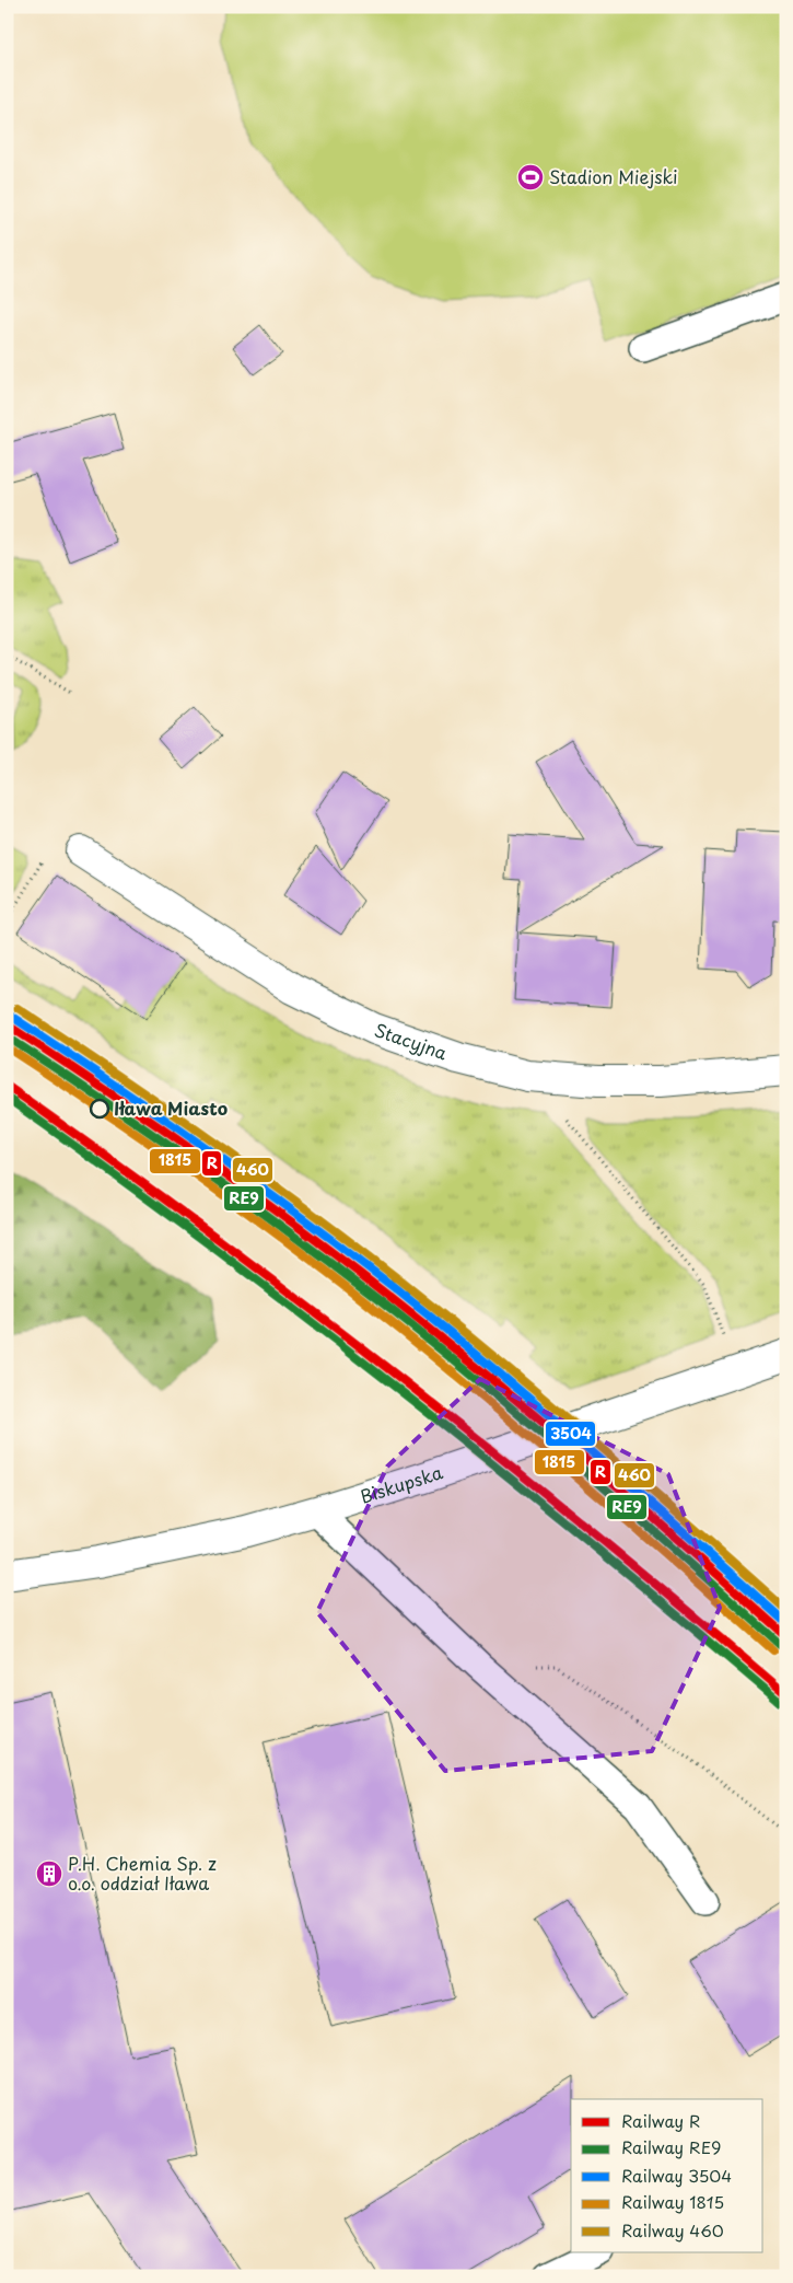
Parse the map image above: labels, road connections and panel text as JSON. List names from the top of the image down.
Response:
{
  "streets": {
    "street": ["Stacyjna", "Biskupska"]
  },
  "places": {
    "sports": ["Stadion Miejski"],
    "other": ["Iława Miasto"],
    "building": ["P.H. Chemia Sp. z o.o. oddział Iława"]
  },
  "lines": [
    "rail line 460",
    "rail line 3504",
    "rail line R",
    "rail line RE9",
    "rail line 1815"
  ],
  "legend": [
    "Railway R",
    "Railway RE9",
    "Railway 3504",
    "Railway 1815",
    "Railway 460"
  ]
}
